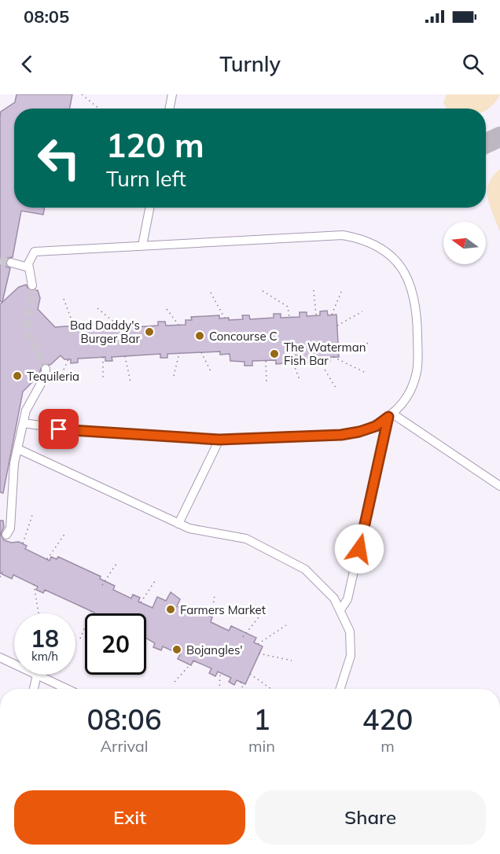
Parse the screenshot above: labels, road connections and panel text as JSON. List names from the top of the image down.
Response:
{
  "places": [
    "Bad Daddy's Burger Bar",
    "Concourse C",
    "The Waterman Fish Bar",
    "Tequileria",
    "Farmers Market",
    "Bojangles'"
  ],
  "north": "left",
  "page": {
    "status": "08:05",
    "header": "Turnly",
    "turn": ["120 m", "Turn left"],
    "speed": "18 km/h",
    "limit": "20",
    "eta": [
      "08:06",
      "Arrival",
      "1",
      "min",
      "420",
      "m"
    ],
    "buttons": ["Exit", "Share"]
  }
}
